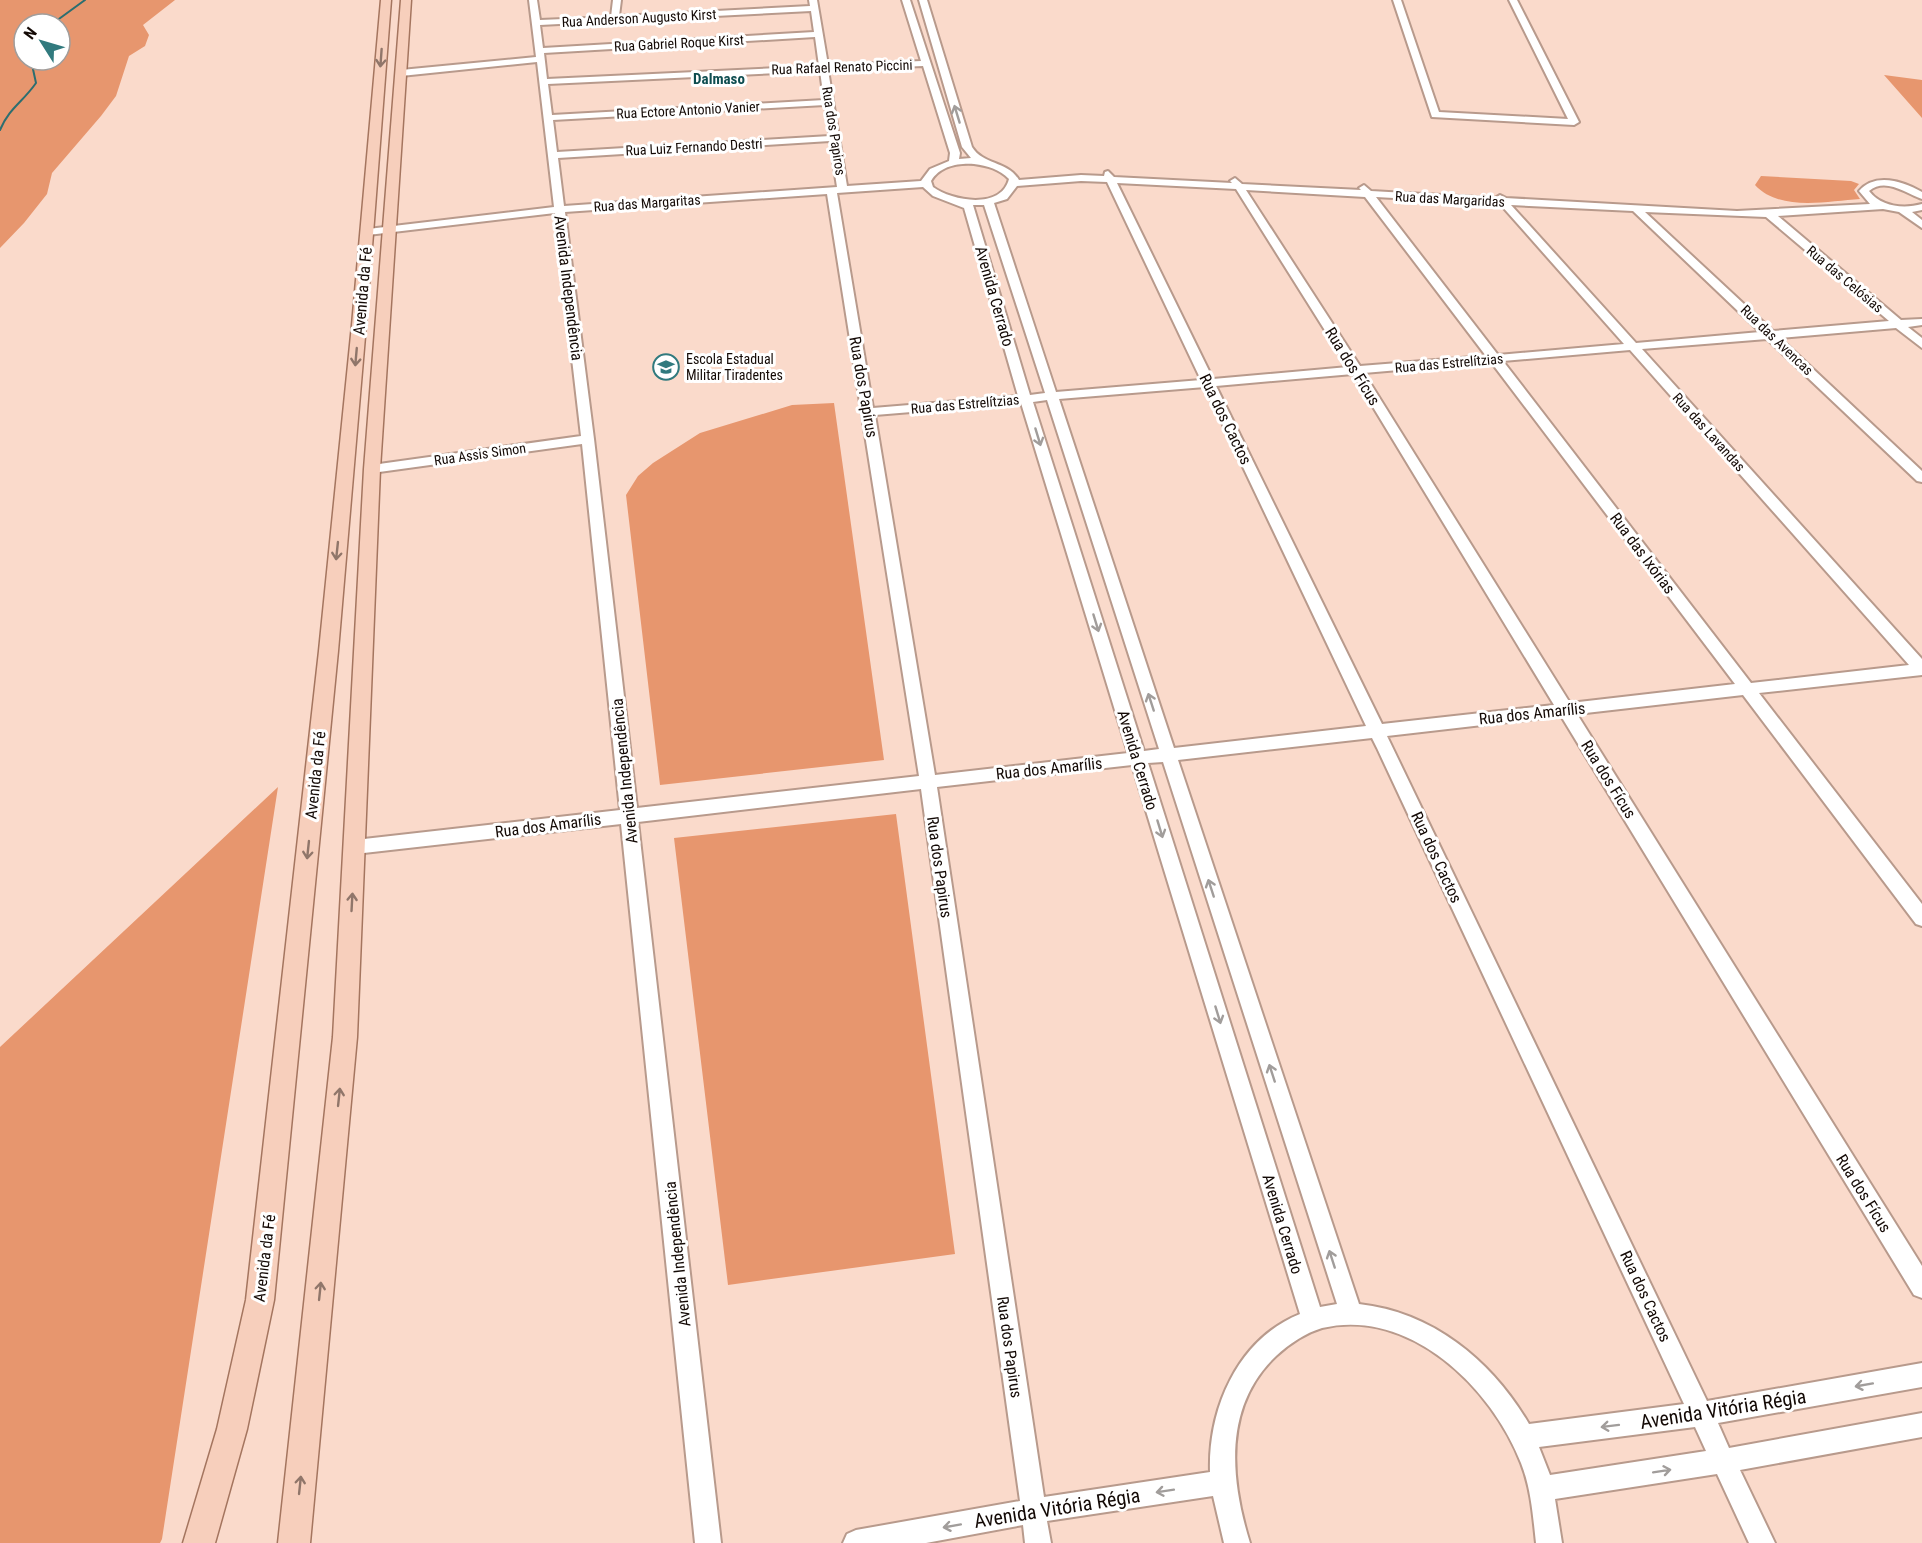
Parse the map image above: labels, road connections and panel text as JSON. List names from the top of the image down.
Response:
{
  "streets": {
    "main road": ["Avenida da Fé"],
    "street": [
      "Rua Anderson Augusto Kirst",
      "Rua Gabriel Roque Kirst",
      "Rua Rafael Renato Piccini",
      "Rua Ectore Antonio Vanier",
      "Rua dos Papiros",
      "Rua Luiz Fernando Destri",
      "Rua das Margaridas",
      "Rua das Margaritas",
      "Rua das Celósias",
      "Avenida Independência",
      "Avenida Cerrado",
      "Rua das Avencas",
      "Rua das Estrelítzias",
      "Rua dos Fícus",
      "Rua dos Papirus",
      "Rua dos Cactos",
      "Rua das Lavandas",
      "Rua Assis Simon",
      "Rua das Ixórias",
      "Rua dos Amarílis",
      "Avenida Vitória Régia"
    ]
  },
  "crossings": [
    ["Rua Anderson Augusto Kirst", "Rua dos Papiros"],
    ["Rua Anderson Augusto Kirst", "Avenida Independência"],
    ["Rua Gabriel Roque Kirst", "Rua dos Papiros"],
    ["Rua Gabriel Roque Kirst", "Avenida Independência"],
    ["Rua Gabriel Roque Kirst", "Avenida da Fé"],
    ["Rua Rafael Renato Piccini", "Rua dos Papiros"],
    ["Rua Rafael Renato Piccini", "Avenida Independência"],
    ["Rua Ectore Antonio Vanier", "Rua dos Papiros"],
    ["Rua Ectore Antonio Vanier", "Avenida Independência"],
    ["Rua dos Papiros", "Rua Luiz Fernando Destri"],
    ["Rua dos Papiros", "Rua das Margaritas"],
    ["Rua dos Papiros", "Rua dos Papirus"],
    ["Rua Luiz Fernando Destri", "Avenida Independência"],
    ["Rua das Margaridas", "Rua das Celósias"],
    ["Rua das Margaridas", "Rua das Avencas"],
    ["Rua das Margaridas", "Rua dos Fícus"],
    ["Rua das Margaridas", "Rua dos Cactos"],
    ["Rua das Margaridas", "Rua das Lavandas"],
    ["Rua das Margaridas", "Rua das Ixórias"],
    ["Rua das Margaritas", "Avenida Independência"],
    ["Rua das Margaritas", "Avenida da Fé"],
    ["Rua das Margaritas", "Rua dos Papirus"],
    ["Rua das Celósias", "Rua das Estrelítzias"],
    ["Avenida Independência", "Rua Assis Simon"],
    ["Avenida Independência", "Rua dos Amarílis"],
    ["Avenida da Fé", "Rua Assis Simon"],
    ["Avenida da Fé", "Rua dos Amarílis"],
    ["Avenida Cerrado", "Rua das Estrelítzias"],
    ["Avenida Cerrado", "Rua dos Amarílis"],
    ["Rua das Avencas", "Rua das Estrelítzias"],
    ["Rua das Estrelítzias", "Rua dos Fícus"],
    ["Rua das Estrelítzias", "Rua dos Papirus"],
    ["Rua das Estrelítzias", "Rua dos Cactos"],
    ["Rua das Estrelítzias", "Rua das Lavandas"],
    ["Rua das Estrelítzias", "Rua das Ixórias"],
    ["Rua dos Fícus", "Rua dos Amarílis"],
    ["Rua dos Papirus", "Rua dos Amarílis"],
    ["Rua dos Papirus", "Avenida Vitória Régia"],
    ["Rua dos Cactos", "Rua dos Amarílis"],
    ["Rua dos Cactos", "Avenida Vitória Régia"],
    ["Rua das Lavandas", "Rua dos Amarílis"],
    ["Rua das Ixórias", "Rua dos Amarílis"]
  ],
  "districts": ["Dalmaso"],
  "places": {
    "school or university": ["Escola Estadual Militar Tiradentes"]
  },
  "north": "top left"
}
